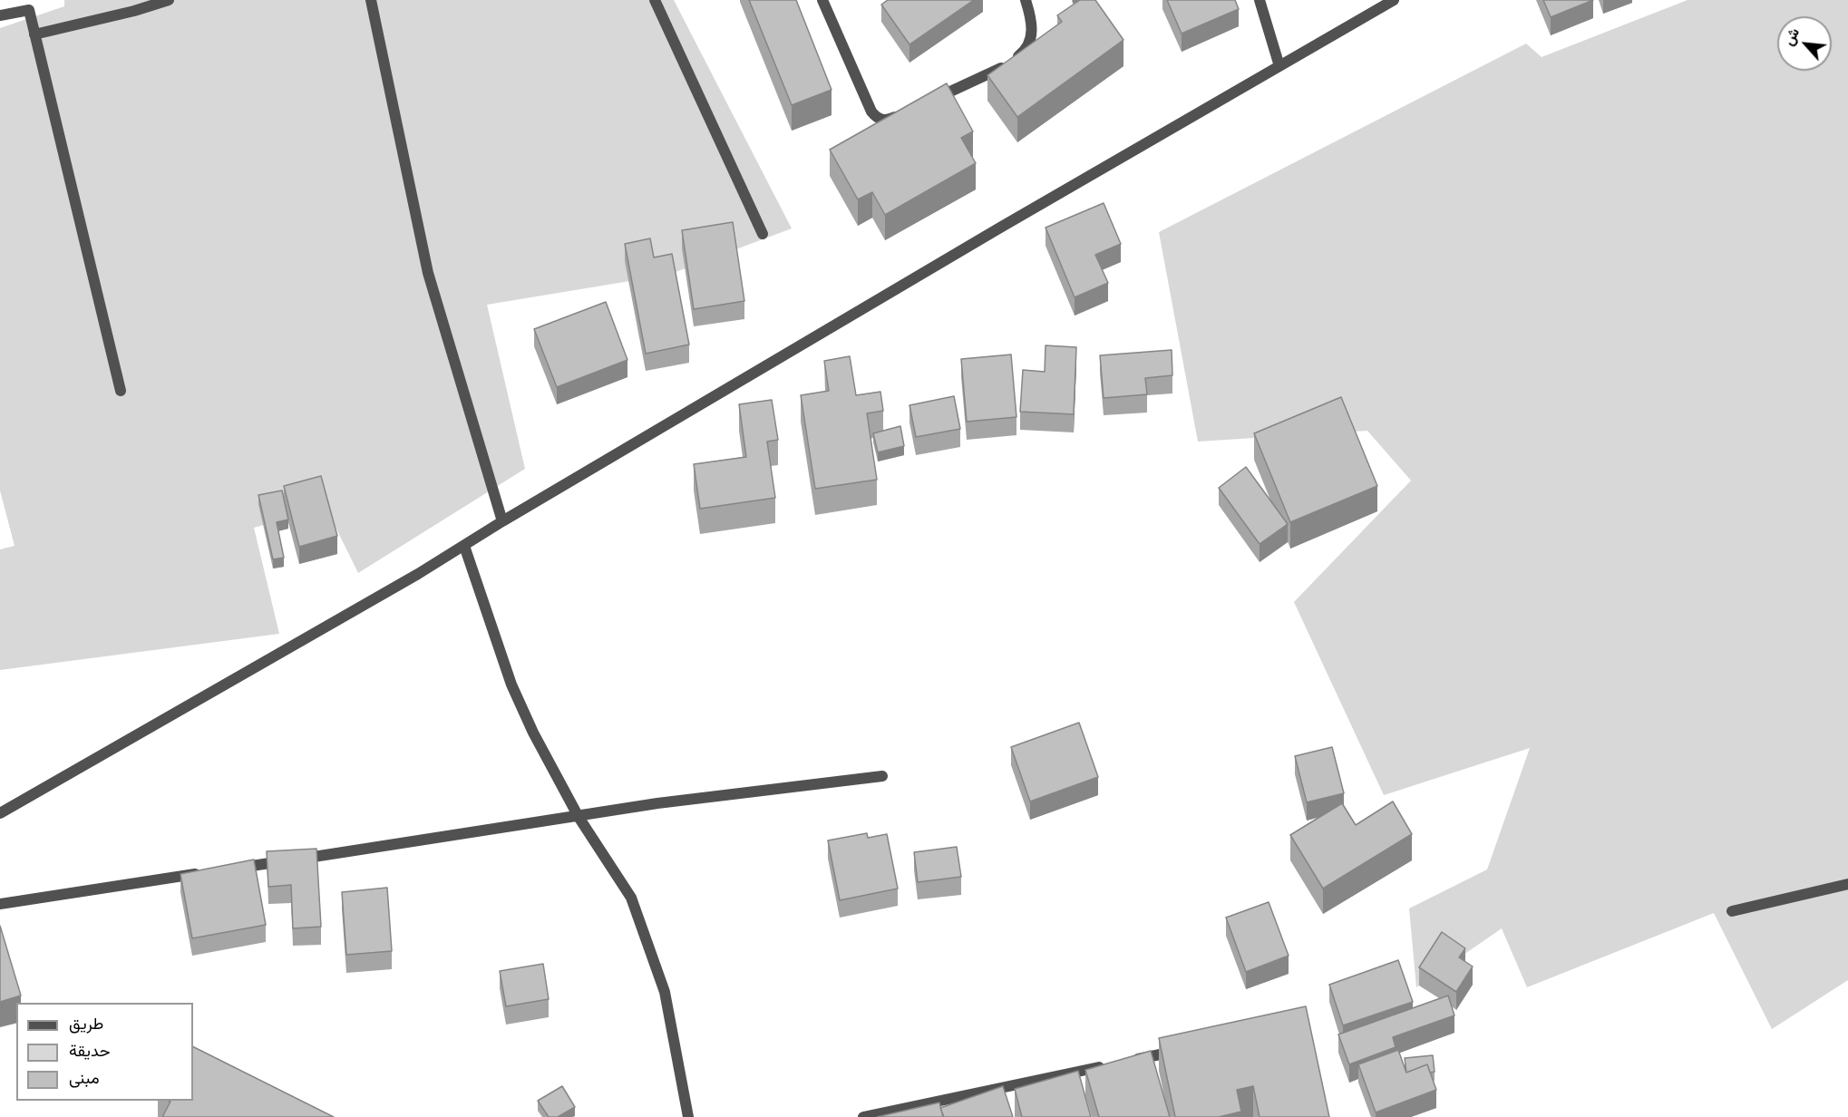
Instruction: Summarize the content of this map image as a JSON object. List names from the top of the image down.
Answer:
{
  "legend": ["طريق", "حديقة", "مبنى"],
  "north": "top left"
}
